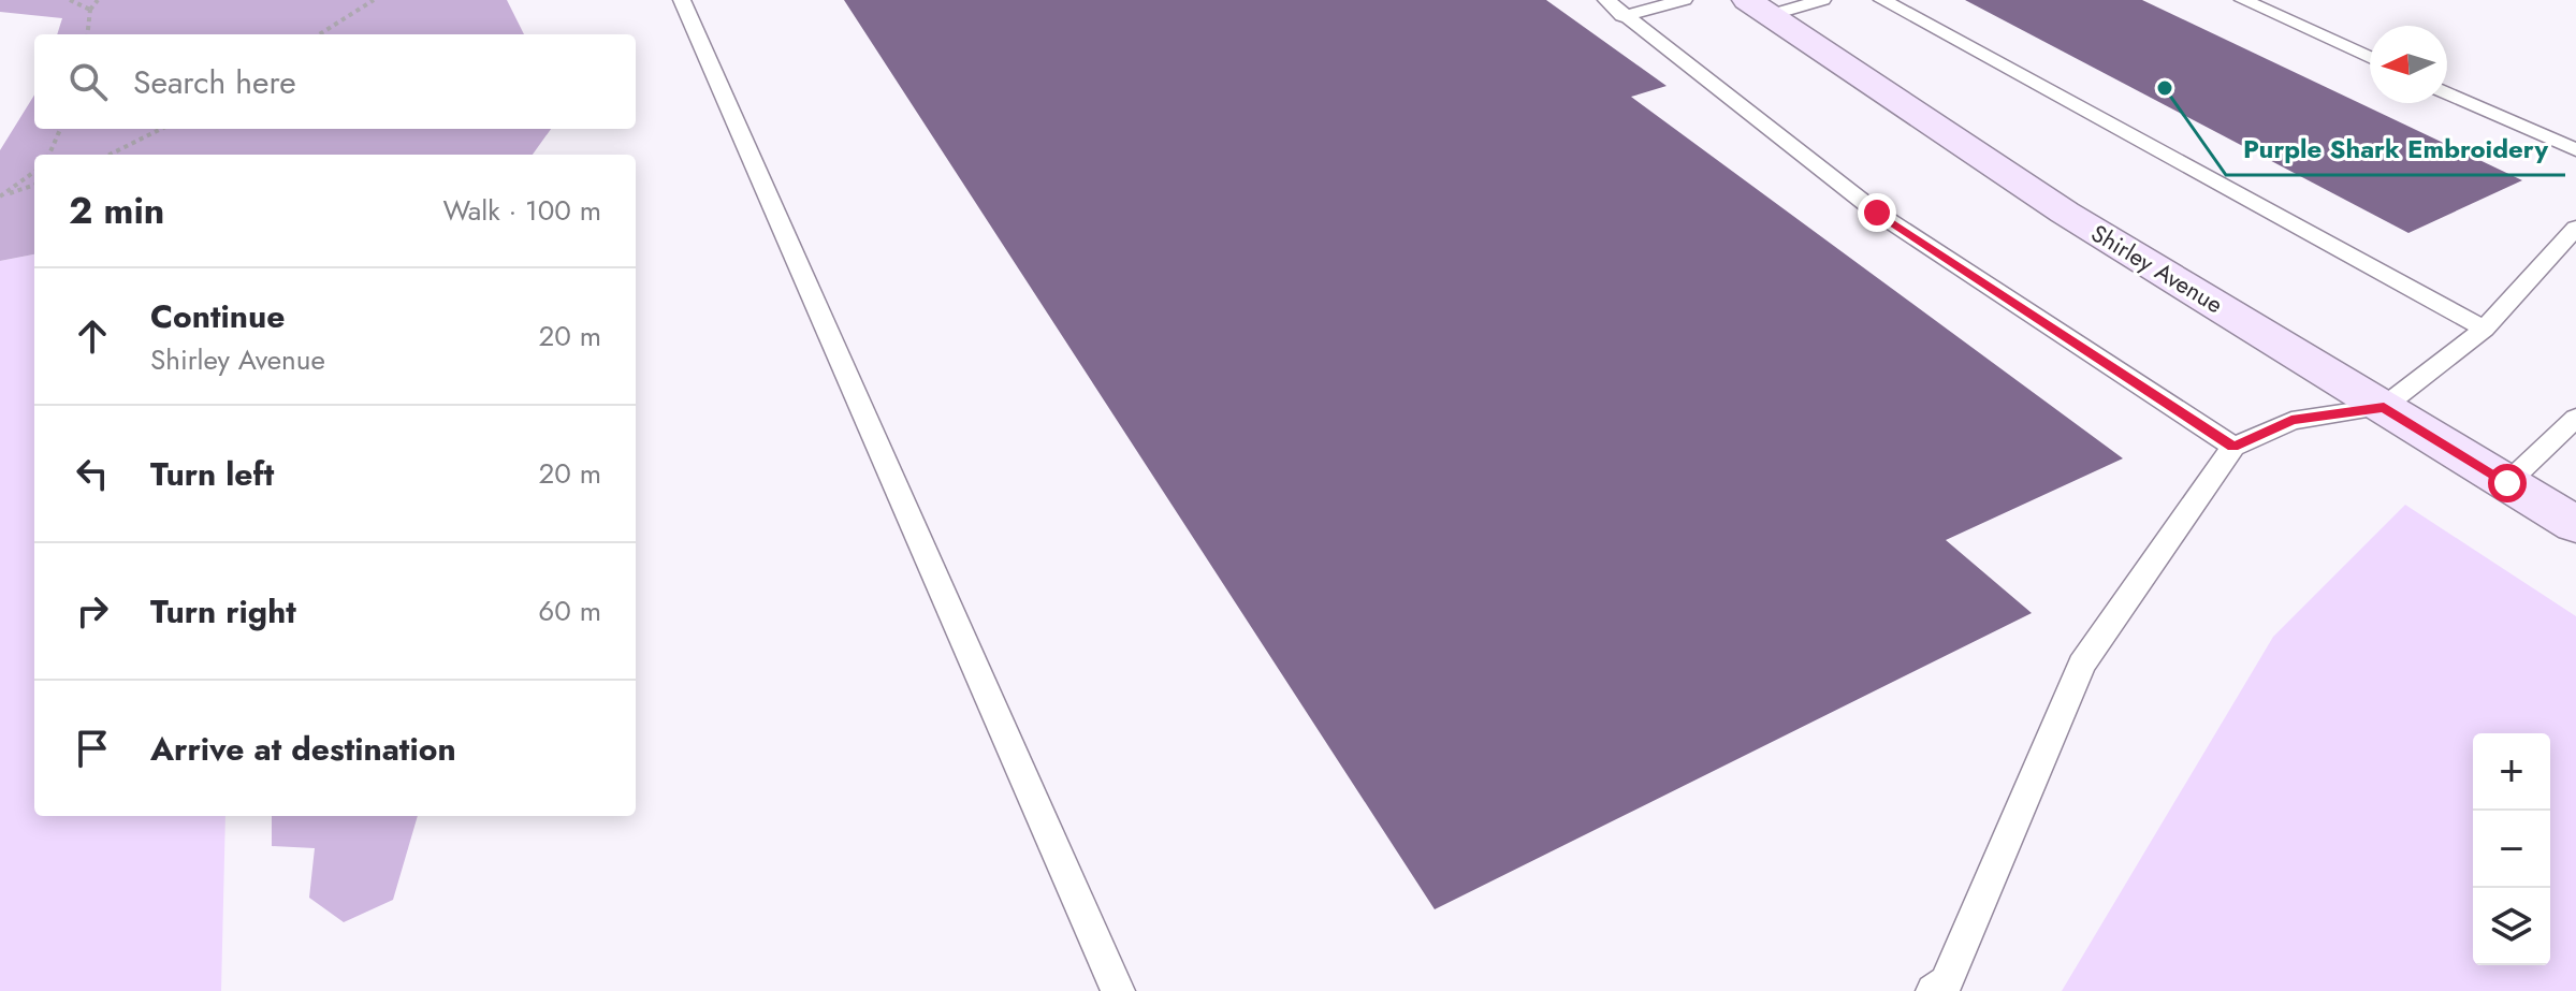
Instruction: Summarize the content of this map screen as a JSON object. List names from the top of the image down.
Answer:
{
  "streets": {
    "main road": ["Shirley Avenue"]
  },
  "places": ["Purple Shark Embroidery"],
  "north": "left",
  "page": {
    "search": "Search here",
    "heading": ["2 min", "Walk · 100 m"],
    "list": [
      ["Continue", "Shirley Avenue", "20 m"],
      ["Turn left", "20 m"],
      ["Turn right", "60 m"],
      "Arrive at destination"
    ],
    "map_buttons": ["+", "−"]
  }
}
